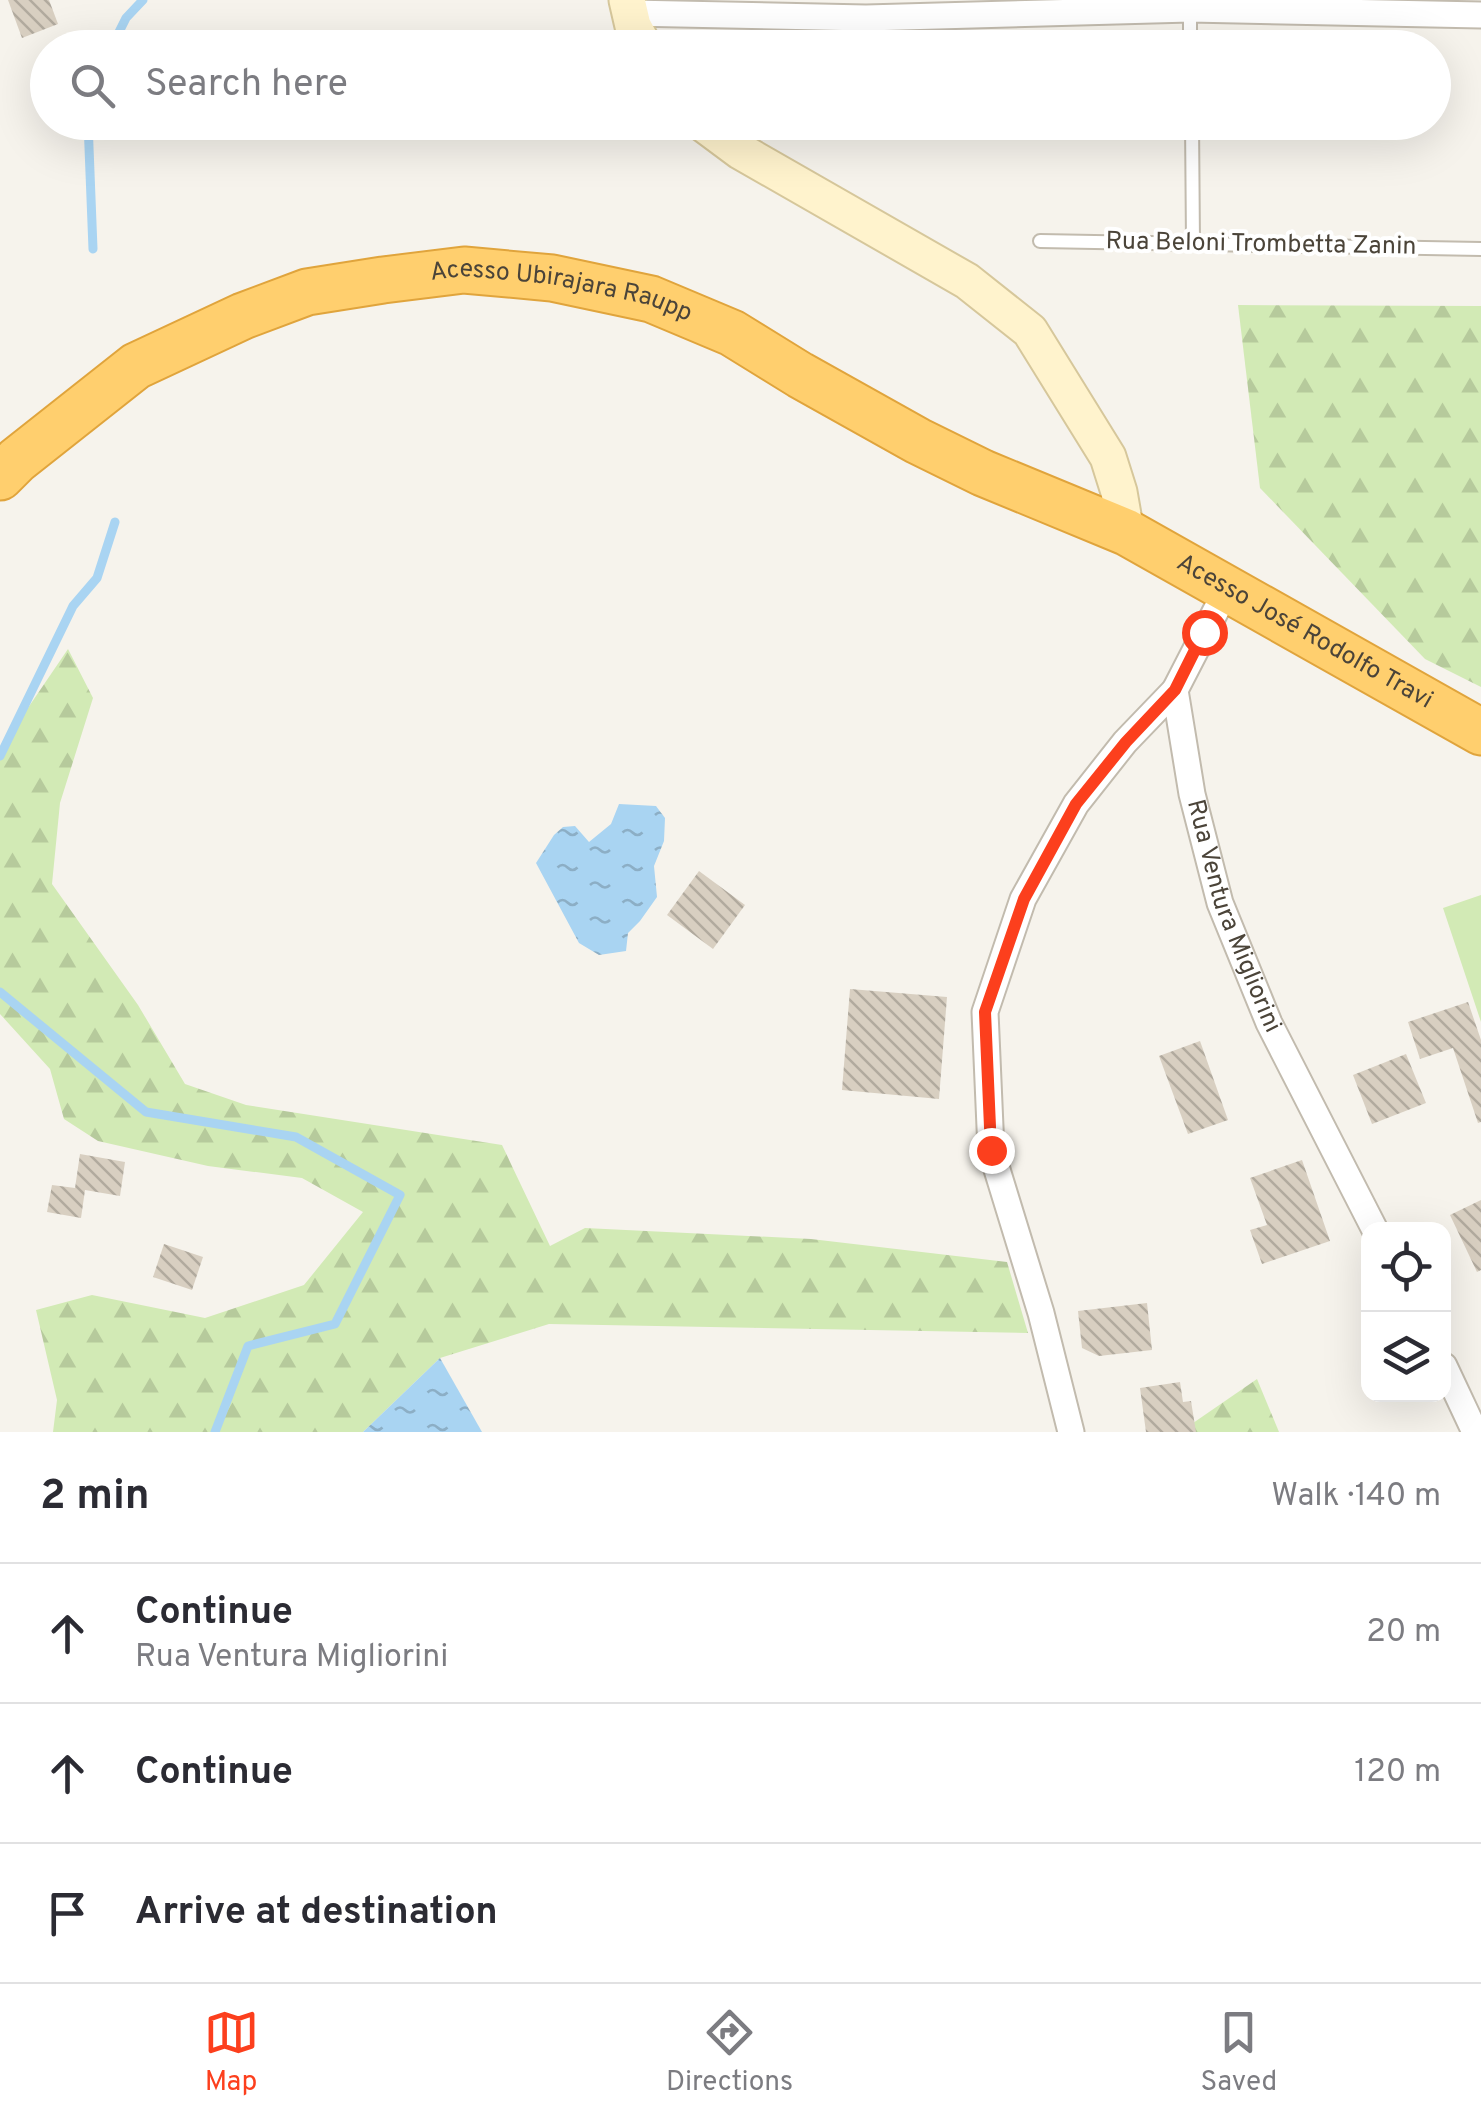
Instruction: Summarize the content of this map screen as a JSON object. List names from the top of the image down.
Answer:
{
  "streets": {
    "highway": ["Acesso Ubirajara Raupp", "Acesso José Rodolfo Travi"],
    "street": ["Rua Ventura Migliorini"],
    "lane": ["Rua Beloni Trombetta Zanin"]
  },
  "crossings": [
    ["Acesso Ubirajara Raupp", "Acesso José Rodolfo Travi"]
  ],
  "page": {
    "search": "Search here",
    "heading": ["2 min", "Walk · 140 m"],
    "list": [
      ["Continue", "Rua Ventura Migliorini", "20 m"],
      ["Continue", "120 m"],
      "Arrive at destination"
    ],
    "nav": ["Map", "Directions", "Saved"]
  }
}
